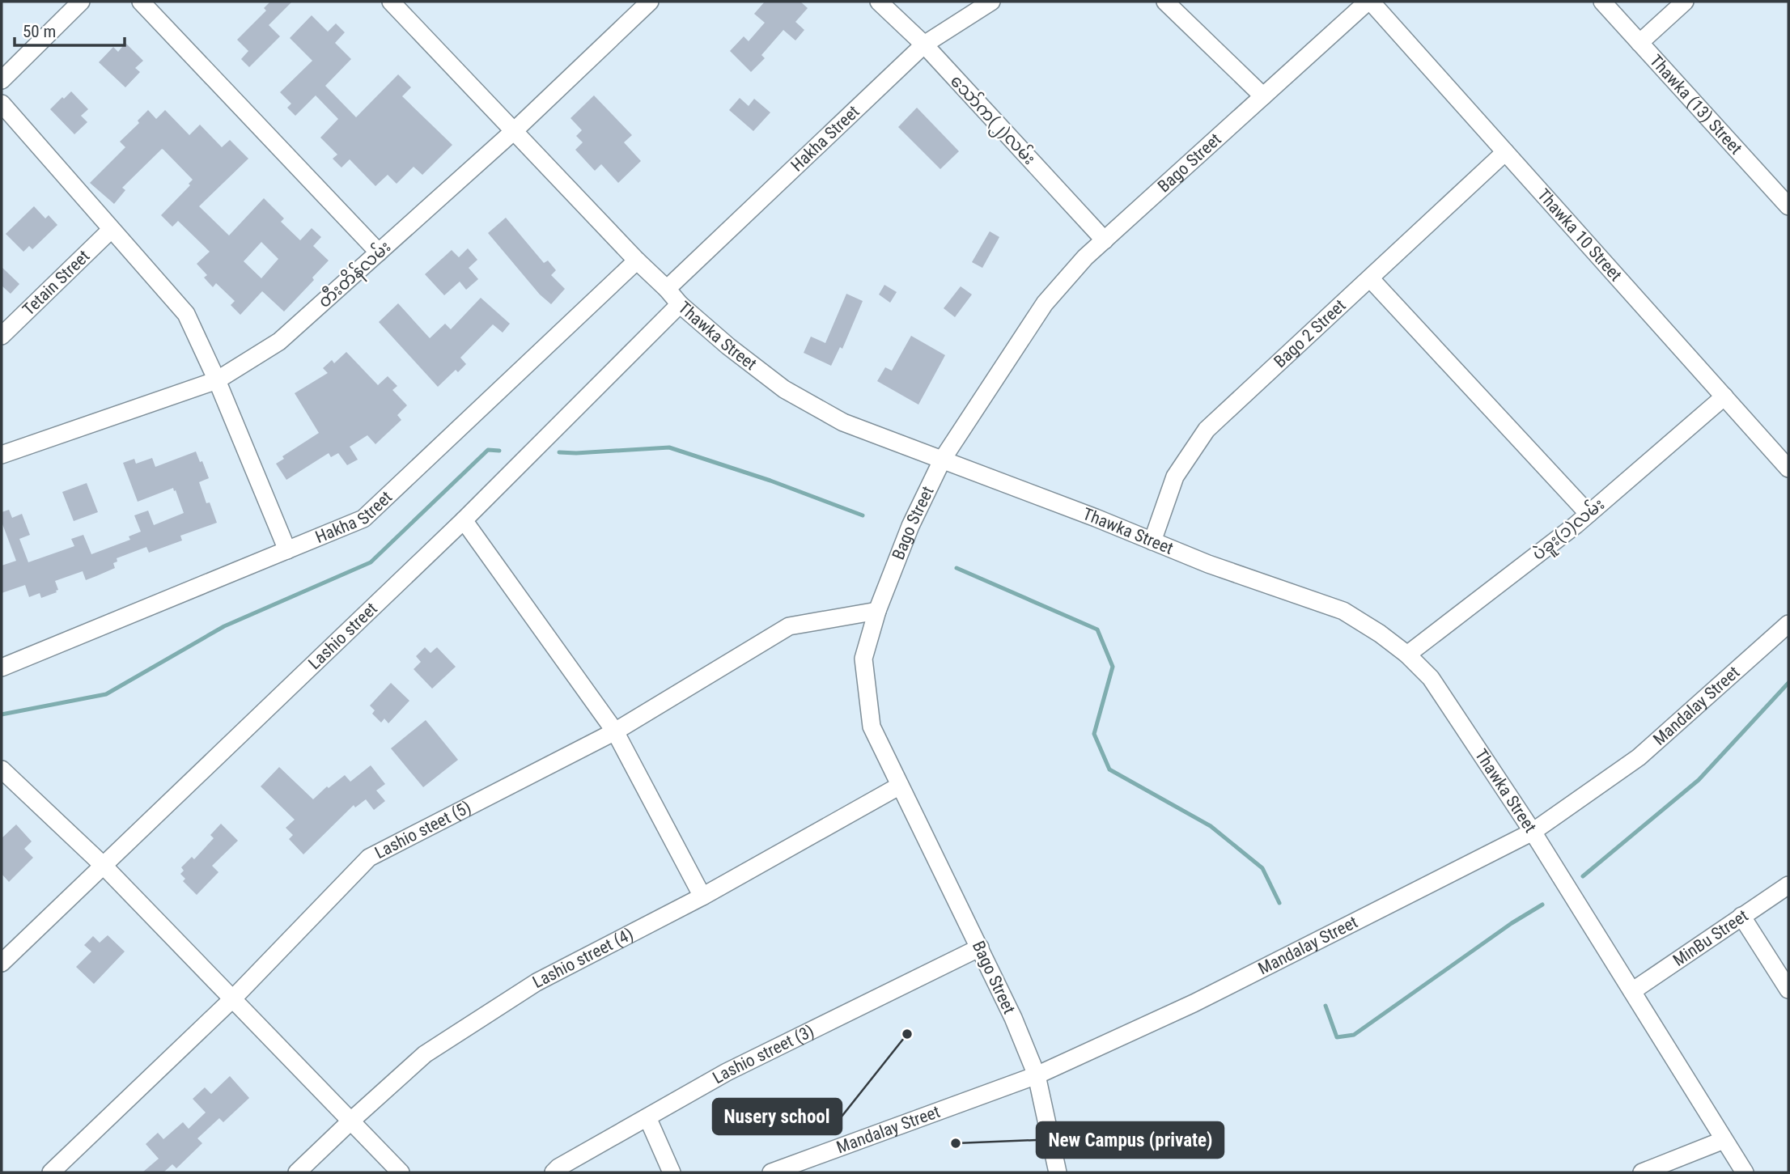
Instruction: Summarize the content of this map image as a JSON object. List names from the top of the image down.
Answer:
{
  "streets": {
    "street": [
      "Thawka (13) Street",
      "သော်က(၂)လမ်း",
      "Hakha Street",
      "Bago Street",
      "Thawka 10 Street",
      "တီးတိန်လမ်း",
      "Tetain Street",
      "Bago 2 Street",
      "Thawka Street",
      "ပဲခူး(၁)လမ်း",
      "Lashio street",
      "Mandalay Street",
      "Lashio steet (5)",
      "MinBu Street",
      "Lashio street (4)",
      "Lashio street (3)"
    ]
  },
  "crossings": [
    ["သော်က(၂)လမ်း", "Hakha Street"],
    ["သော်က(၂)လမ်း", "Bago Street"],
    ["Hakha Street", "Thawka Street"],
    ["Bago Street", "Thawka 10 Street"],
    ["Bago Street", "Thawka Street"],
    ["Bago Street", "Mandalay Street"],
    ["Bago Street", "Lashio steet (5)"],
    ["Bago Street", "Lashio street (4)"],
    ["Bago Street", "Lashio street (3)"],
    ["Thawka 10 Street", "Bago 2 Street"],
    ["Thawka 10 Street", "ပဲခူး(၁)လမ်း"],
    ["တီးတိန်လမ်း", "Thawka Street"],
    ["Bago 2 Street", "Thawka Street"],
    ["Thawka Street", "ပဲခူး(၁)လမ်း"],
    ["Thawka Street", "Lashio street"],
    ["Thawka Street", "Mandalay Street"],
    ["Thawka Street", "MinBu Street"]
  ],
  "places": ["Nusery school", "New Campus (private)"],
  "scale_bar": "50 m"
}
